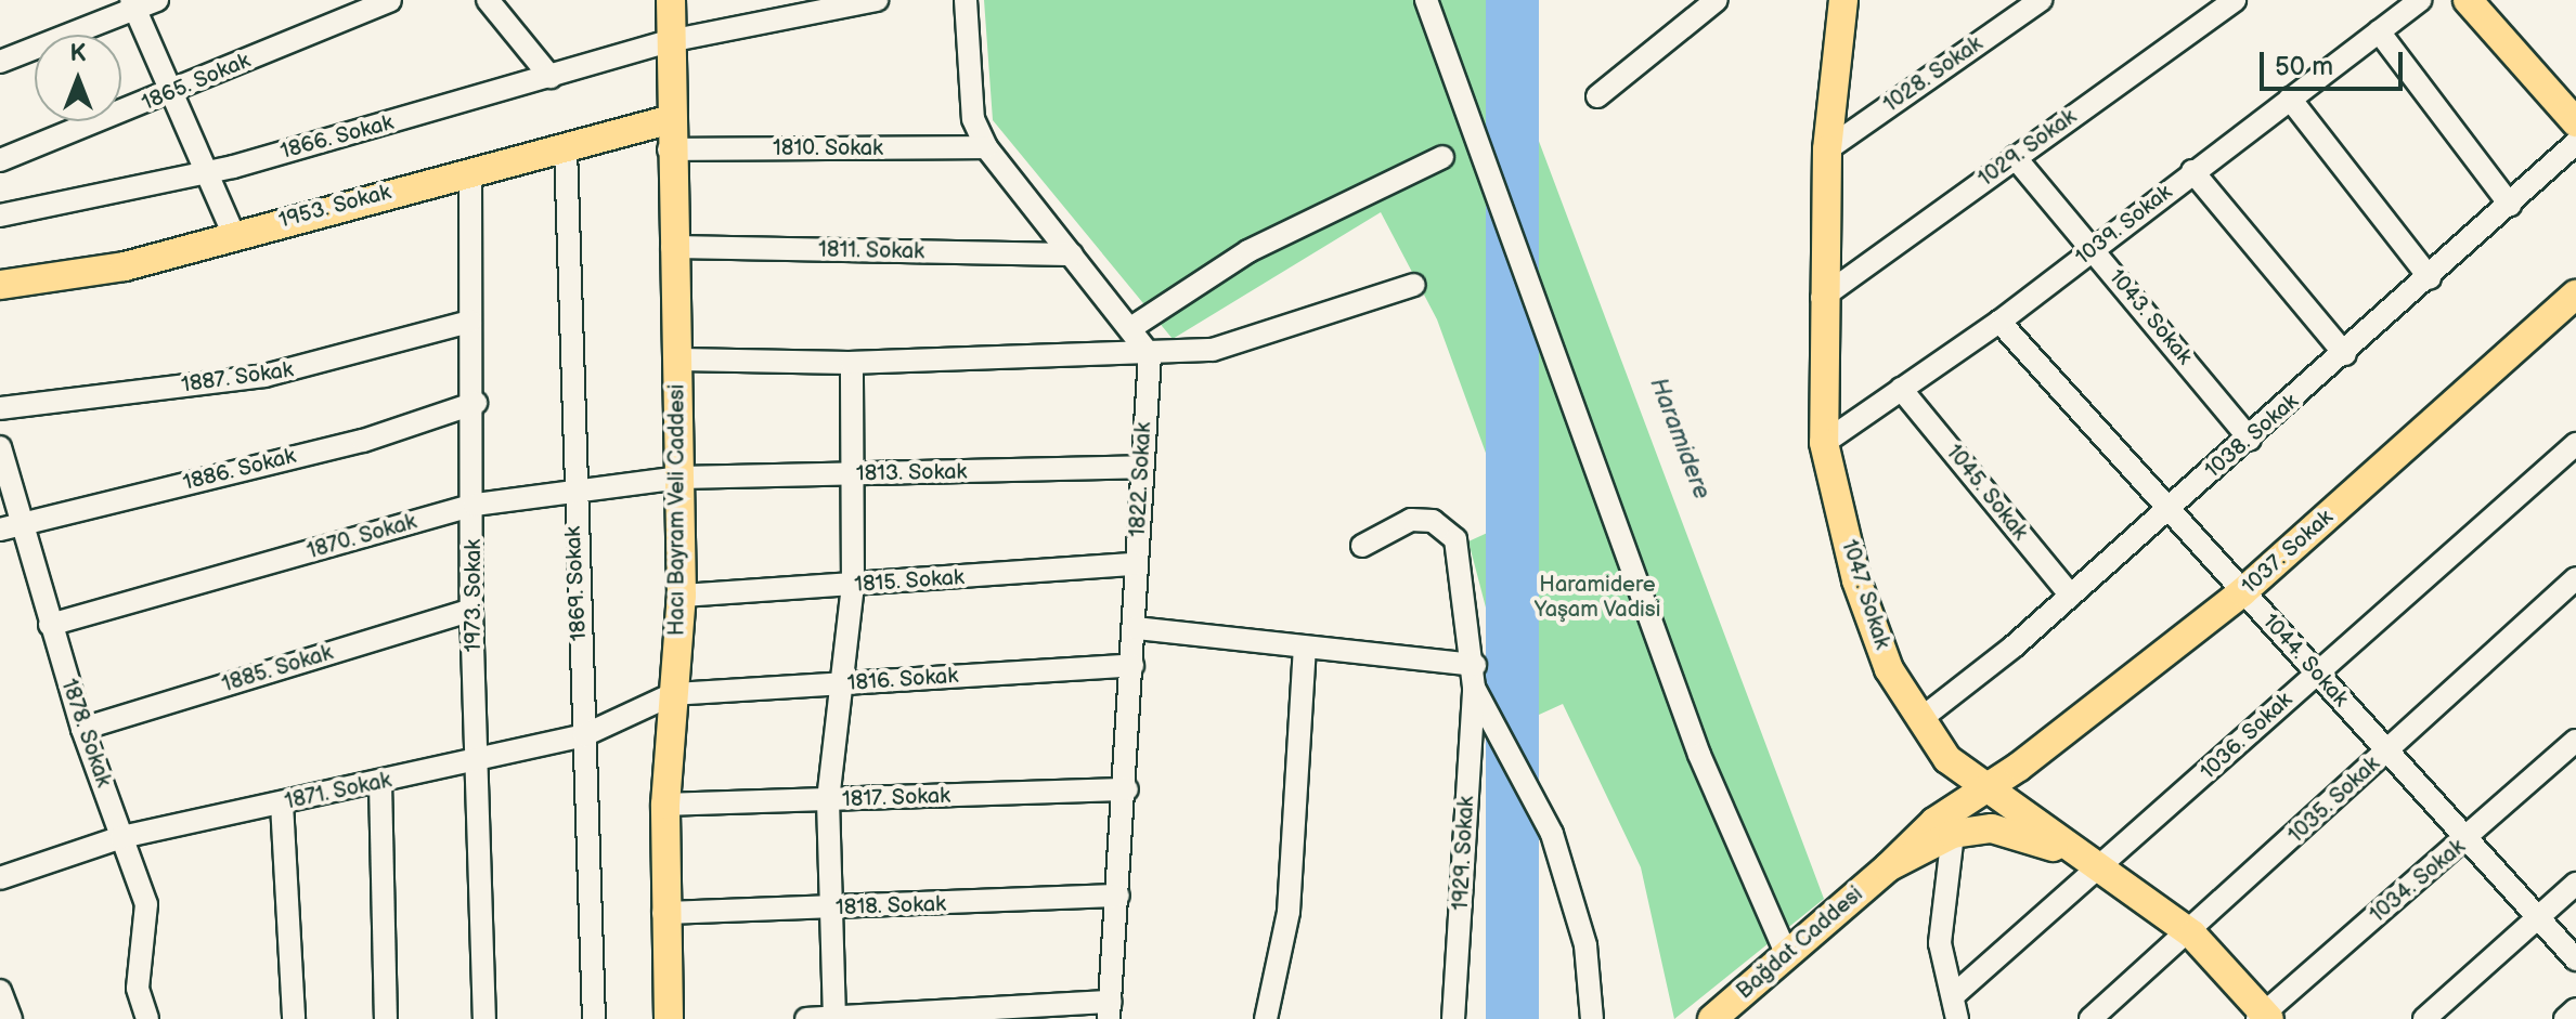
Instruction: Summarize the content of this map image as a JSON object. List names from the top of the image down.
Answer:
{
  "streets": {
    "main road": [
      "1953. Sokak",
      "Hacı Bayram Veli Caddesi",
      "1037. Sokak",
      "1047. Sokak",
      "Bağdat Caddesi"
    ],
    "street": [
      "1028. Sokak",
      "1865. Sokak",
      "1866. Sokak",
      "1810. Sokak",
      "1029. Sokak",
      "1039. Sokak",
      "1811. Sokak",
      "1043. Sokak",
      "1887. Sokak",
      "1038. Sokak",
      "1886. Sokak",
      "1813. Sokak",
      "1822. Sokak",
      "1045. Sokak",
      "1870. Sokak",
      "1815. Sokak",
      "1869. Sokak",
      "1973. Sokak",
      "1044. Sokak",
      "1885. Sokak",
      "1816. Sokak",
      "1878. Sokak",
      "1036. Sokak",
      "1871. Sokak",
      "1817. Sokak",
      "1035. Sokak",
      "1929. Sokak",
      "1034. Sokak",
      "1818. Sokak"
    ]
  },
  "crossings": [
    ["1028. Sokak", "1047. Sokak"],
    ["1866. Sokak", "Hacı Bayram Veli Caddesi"],
    ["1810. Sokak", "Hacı Bayram Veli Caddesi"],
    ["1029. Sokak", "1043. Sokak"],
    ["1029. Sokak", "1047. Sokak"],
    ["1953. Sokak", "Hacı Bayram Veli Caddesi"],
    ["1953. Sokak", "1869. Sokak"],
    ["1953. Sokak", "1973. Sokak"],
    ["1039. Sokak", "1043. Sokak"],
    ["1039. Sokak", "1045. Sokak"],
    ["1039. Sokak", "1047. Sokak"],
    ["1039. Sokak", "1044. Sokak"],
    ["1811. Sokak", "Hacı Bayram Veli Caddesi"],
    ["1043. Sokak", "1038. Sokak"],
    ["1887. Sokak", "1973. Sokak"],
    ["1038. Sokak", "1045. Sokak"],
    ["1038. Sokak", "1047. Sokak"],
    ["1038. Sokak", "1044. Sokak"],
    ["1886. Sokak", "1973. Sokak"],
    ["1886. Sokak", "1878. Sokak"],
    ["1813. Sokak", "1822. Sokak"],
    ["1813. Sokak", "Hacı Bayram Veli Caddesi"],
    ["1813. Sokak", "1870. Sokak"],
    ["1822. Sokak", "1815. Sokak"],
    ["1822. Sokak", "1816. Sokak"],
    ["1822. Sokak", "1817. Sokak"],
    ["1822. Sokak", "1818. Sokak"],
    ["Hacı Bayram Veli Caddesi", "1870. Sokak"],
    ["Hacı Bayram Veli Caddesi", "1815. Sokak"],
    ["Hacı Bayram Veli Caddesi", "1816. Sokak"],
    ["Hacı Bayram Veli Caddesi", "1871. Sokak"],
    ["Hacı Bayram Veli Caddesi", "1817. Sokak"],
    ["Hacı Bayram Veli Caddesi", "1818. Sokak"],
    ["1870. Sokak", "1869. Sokak"],
    ["1870. Sokak", "1973. Sokak"],
    ["1870. Sokak", "1878. Sokak"],
    ["1037. Sokak", "1047. Sokak"],
    ["1037. Sokak", "1044. Sokak"],
    ["1037. Sokak", "Bağdat Caddesi"],
    ["1869. Sokak", "1871. Sokak"],
    ["1047. Sokak", "1036. Sokak"],
    ["1047. Sokak", "1035. Sokak"],
    ["1047. Sokak", "1034. Sokak"],
    ["1973. Sokak", "1885. Sokak"],
    ["1973. Sokak", "1871. Sokak"],
    ["1044. Sokak", "1036. Sokak"],
    ["1044. Sokak", "1035. Sokak"],
    ["1044. Sokak", "1034. Sokak"],
    ["1885. Sokak", "1878. Sokak"],
    ["1816. Sokak", "1871. Sokak"],
    ["1878. Sokak", "1871. Sokak"]
  ],
  "water": ["Haramidere"],
  "parks": ["Haramidere Yaşam Vadisi"],
  "scale_bar": "50 m",
  "north": "top"
}
